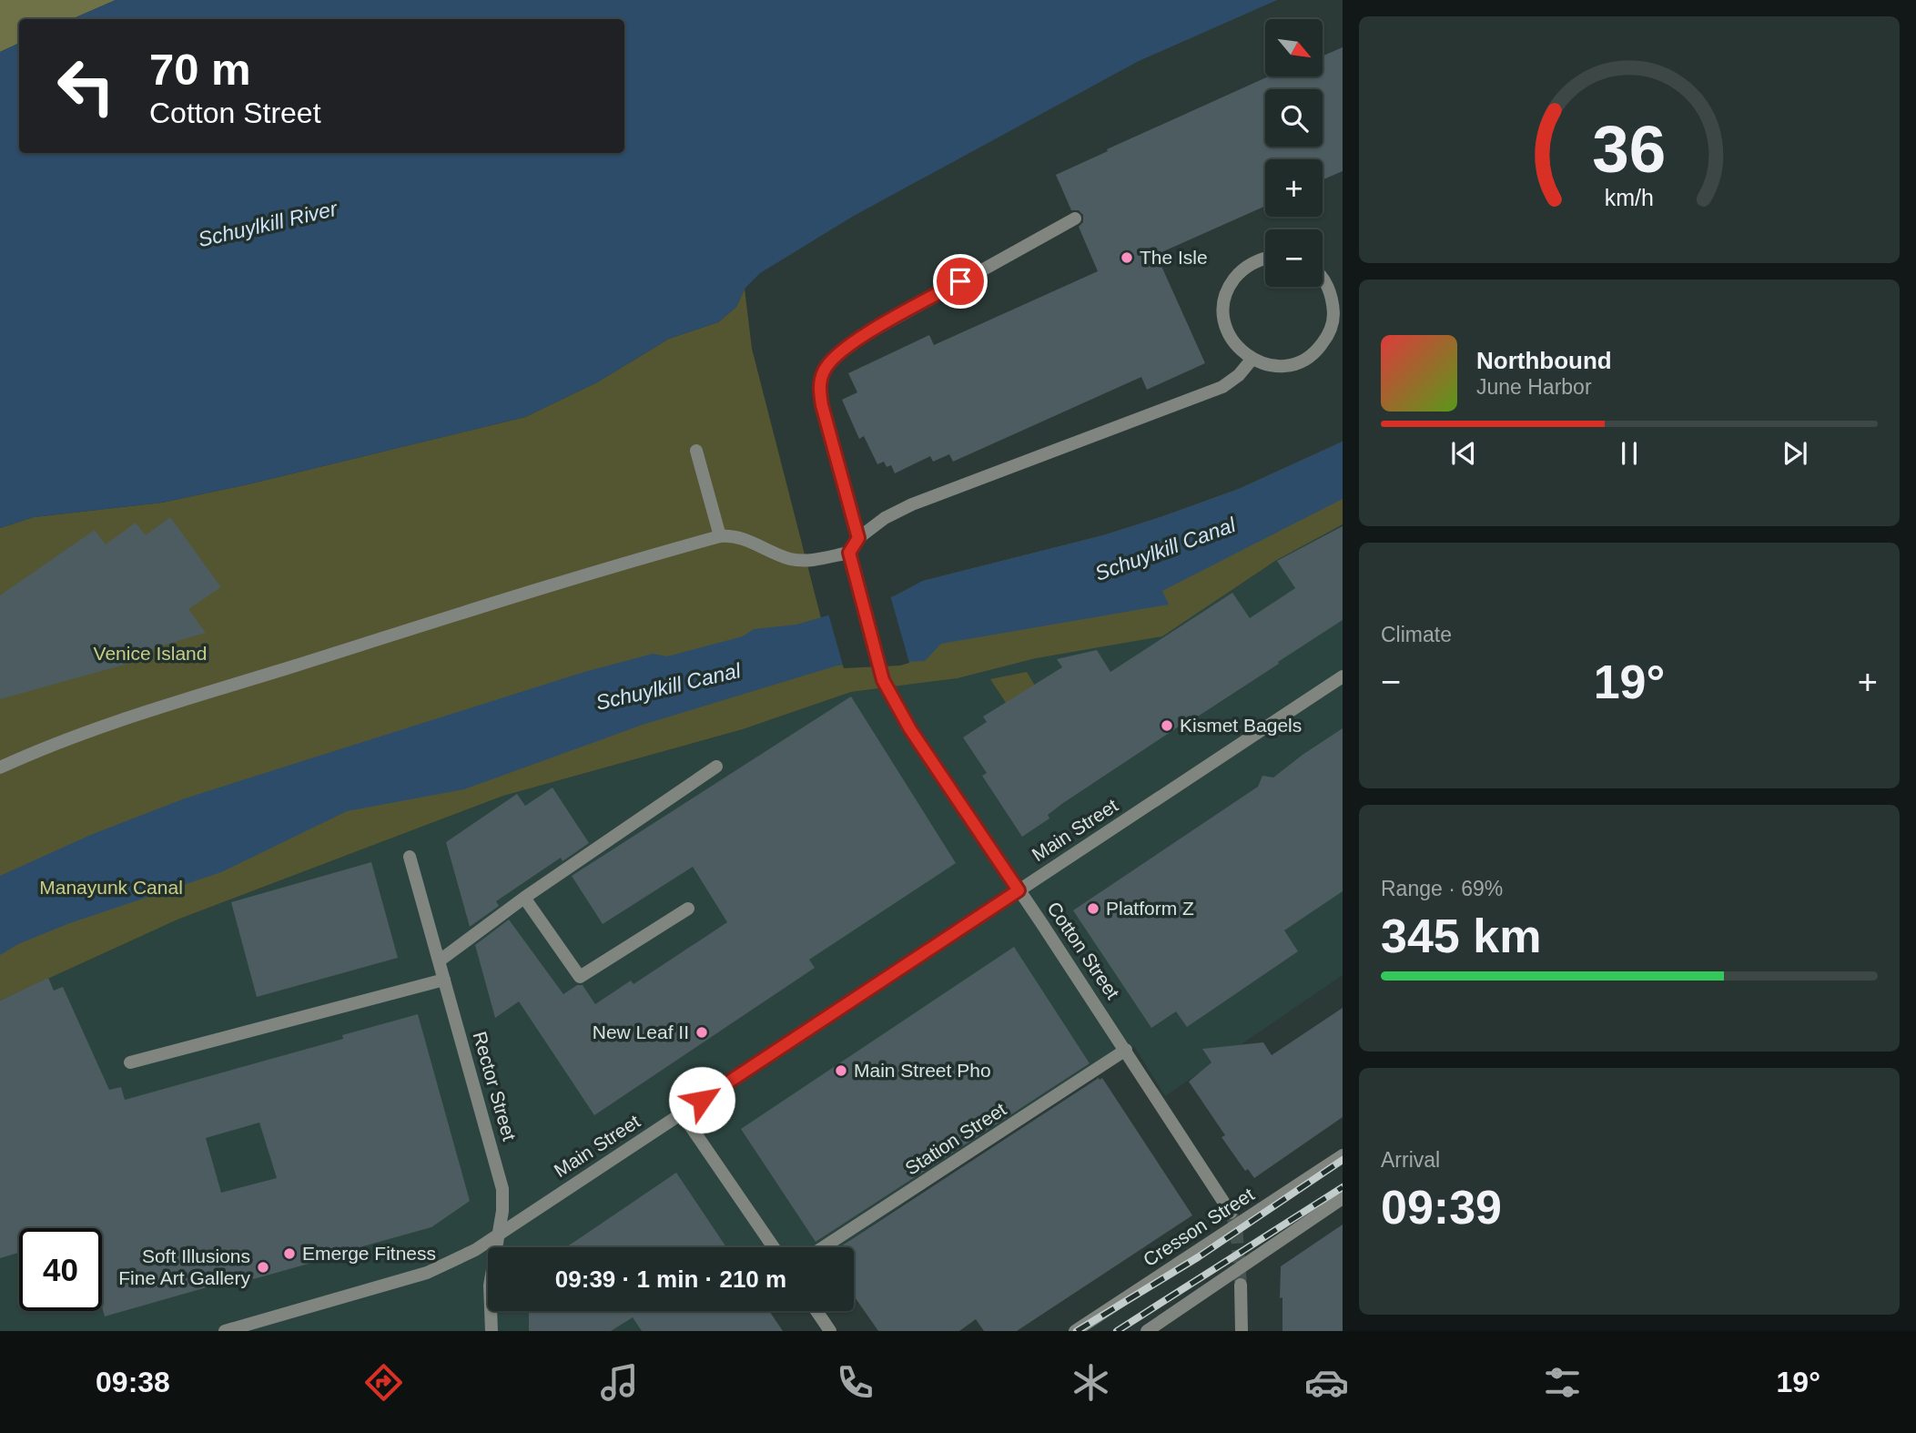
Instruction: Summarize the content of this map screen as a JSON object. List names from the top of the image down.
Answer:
{
  "streets": {
    "street": [
      "Main Street",
      "Cotton Street",
      "Rector Street",
      "Station Street",
      "Cresson Street"
    ]
  },
  "crossings": [
    ["Main Street", "Cotton Street"],
    ["Main Street", "Rector Street"],
    ["Cotton Street", "Station Street"]
  ],
  "water": ["Schuylkill River", "Schuylkill Canal"],
  "parks": ["Venice Island", "Manayunk Canal"],
  "places": [
    "The Isle",
    "Kismet Bagels",
    "Platform Z",
    "New Leaf II",
    "Main Street Pho",
    "Emerge Fitness",
    "Soft Illusions Fine Art Gallery"
  ],
  "north": "bottom right",
  "page": {
    "map_buttons": ["+", "−"],
    "turn": ["70 m", "Cotton Street"],
    "song": ["Northbound", "June Harbor"],
    "tile": [
      "Climate",
      ["Range · 69%", "345 km"],
      ["Arrival", "09:39"]
    ],
    "heat": ["−", "19°", "+"],
    "limit": "40",
    "trip": "09:39 · 1 min · 210 m",
    "tabs": ["09:38", "19°"],
    "gauge": ["36", "km/h"]
  }
}
